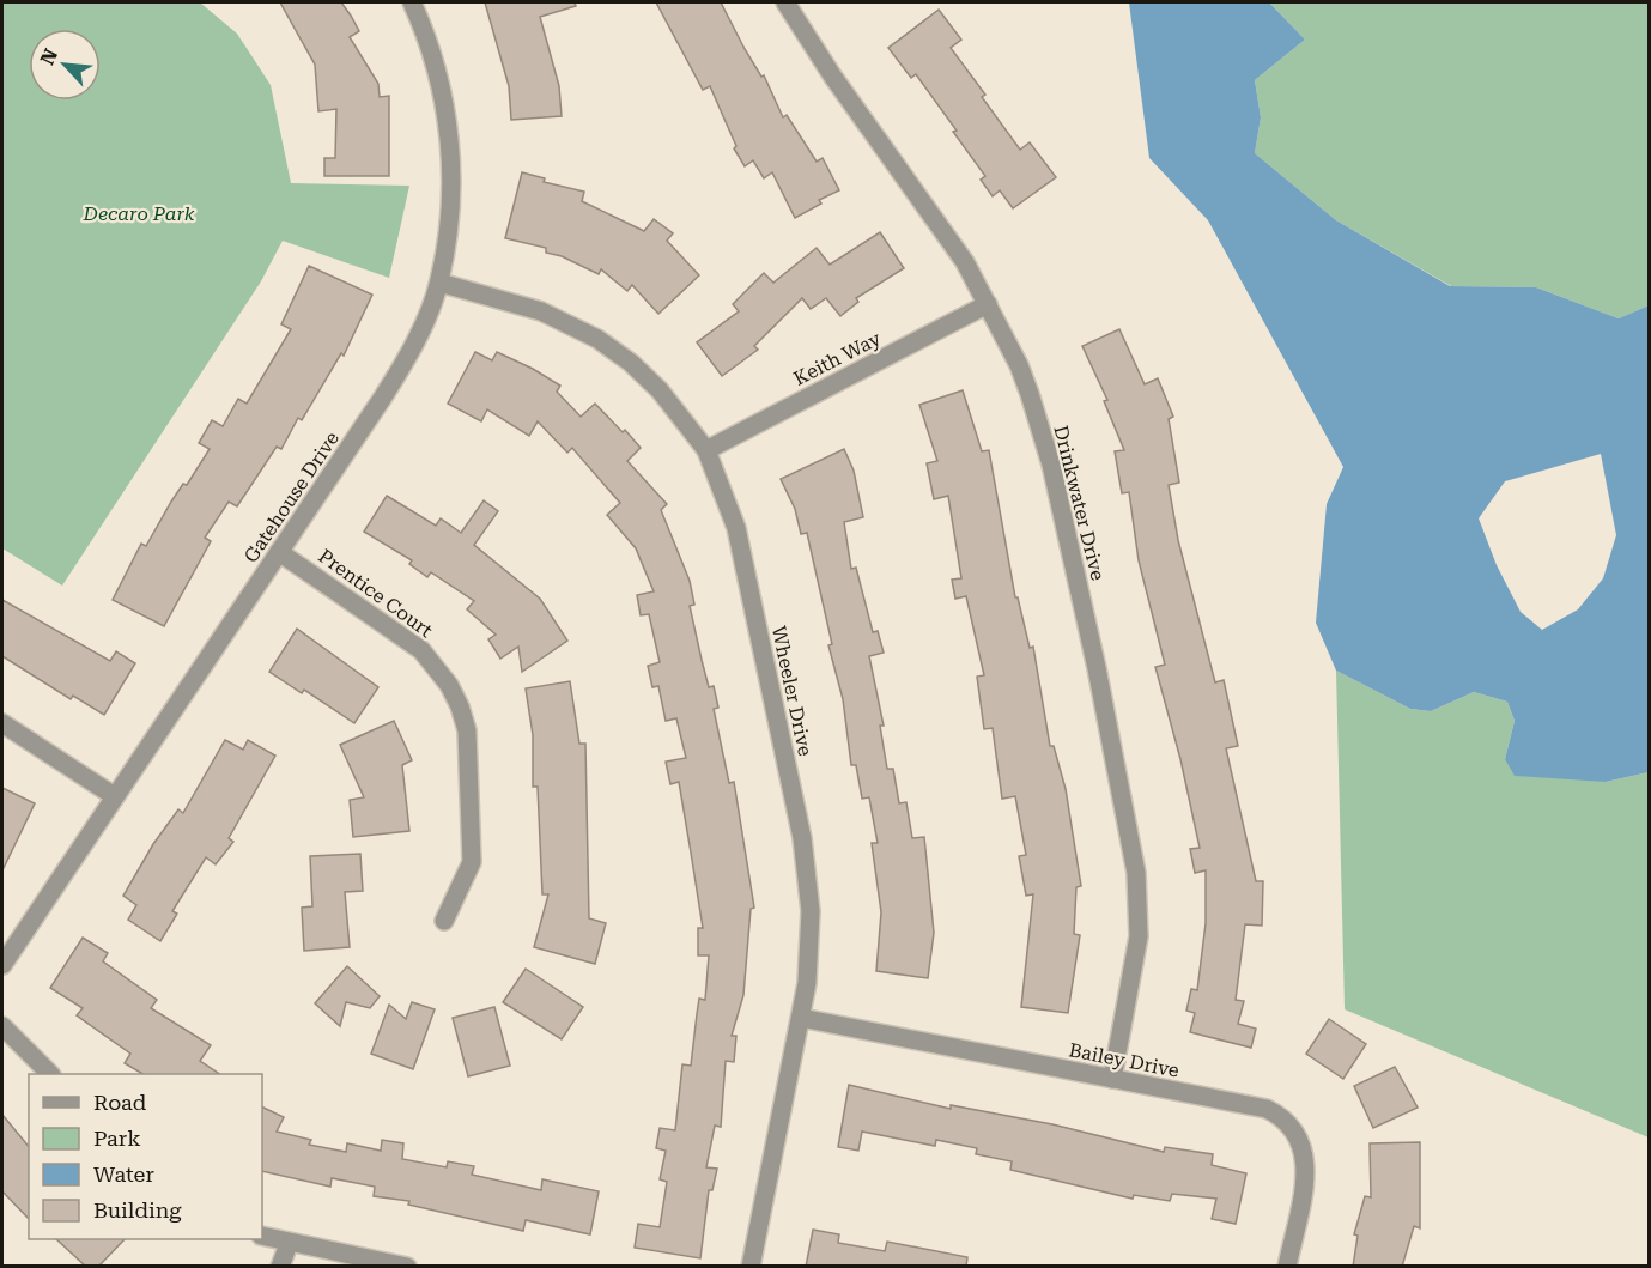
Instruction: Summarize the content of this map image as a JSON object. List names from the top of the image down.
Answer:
{
  "streets": {
    "street": [
      "Keith Way",
      "Gatehouse Drive",
      "Drinkwater Drive",
      "Prentice Court",
      "Wheeler Drive",
      "Bailey Drive"
    ]
  },
  "crossings": [
    ["Keith Way", "Drinkwater Drive"],
    ["Keith Way", "Wheeler Drive"],
    ["Gatehouse Drive", "Prentice Court"],
    ["Gatehouse Drive", "Wheeler Drive"],
    ["Drinkwater Drive", "Bailey Drive"],
    ["Wheeler Drive", "Bailey Drive"]
  ],
  "parks": ["Decaro Park"],
  "legend": [
    "Road",
    "Park",
    "Water",
    "Building"
  ],
  "north": "top left"
}
